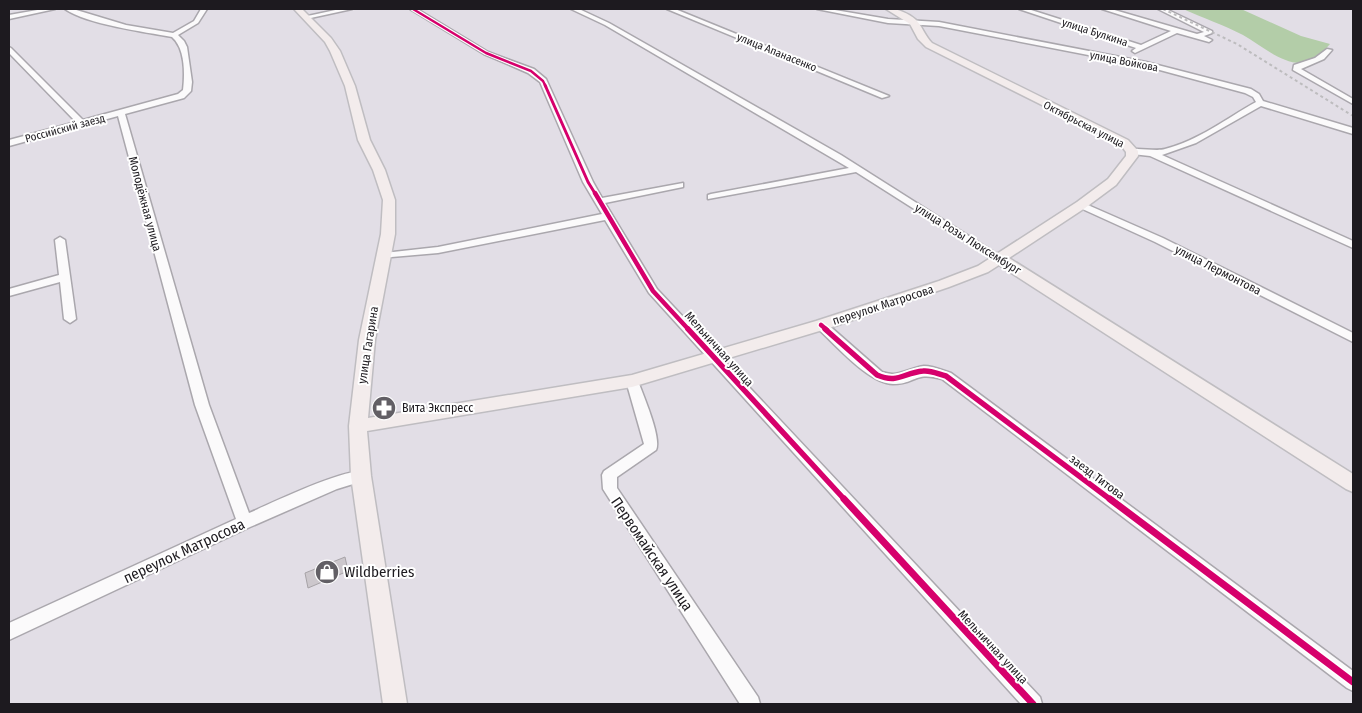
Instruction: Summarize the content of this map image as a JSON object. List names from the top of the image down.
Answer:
{
  "streets": {
    "main road": [
      "улица Войкова",
      "Октябрьская улица",
      "улица Розы Люксембург",
      "переулок Матросова",
      "улица Гагарина"
    ],
    "street": [
      "улица Булкина",
      "улица Апанасенко",
      "Российский заезд",
      "Молодёжная улица",
      "улица Лермонтова",
      "Мельничная улица",
      "заезд Титова",
      "Первомайская улица"
    ]
  },
  "crossings": [
    ["улица Войкова", "Октябрьская улица"],
    ["Октябрьская улица", "переулок Матросова"],
    ["Российский заезд", "Молодёжная улица"],
    ["Молодёжная улица", "переулок Матросова"],
    ["улица Розы Люксембург", "переулок Матросова"],
    ["улица Лермонтова", "переулок Матросова"],
    ["переулок Матросова", "улица Гагарина"],
    ["переулок Матросова", "Мельничная улица"],
    ["переулок Матросова", "заезд Титова"],
    ["переулок Матросова", "Первомайская улица"]
  ],
  "places": {
    "pharmacy": ["Вита Экспресс"],
    "shop": ["Wildberries"]
  }
}
